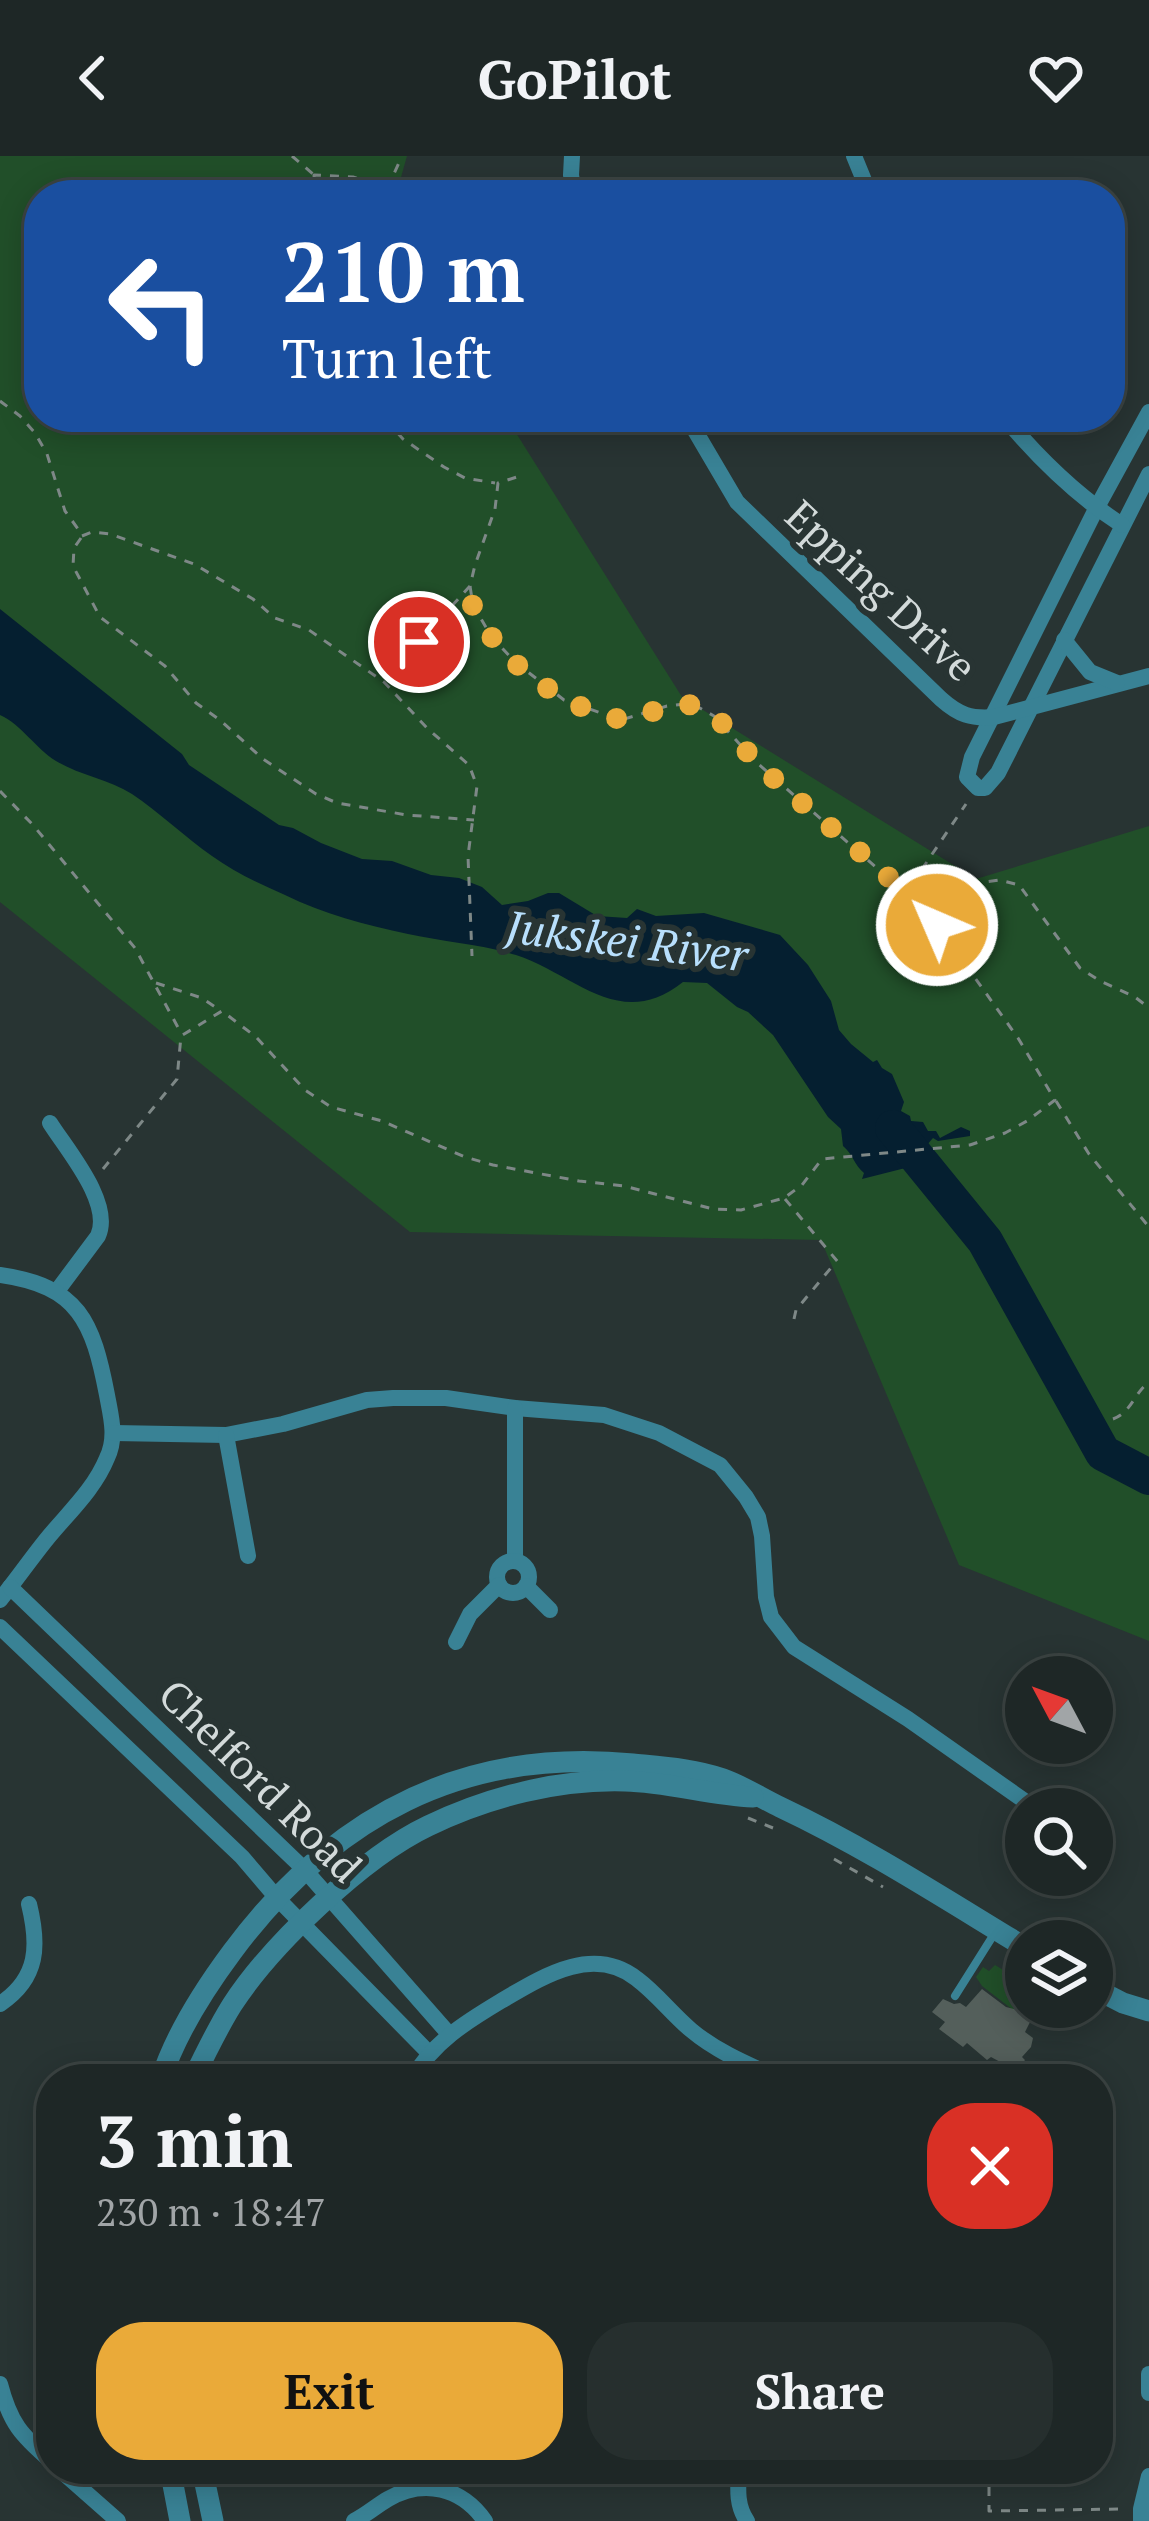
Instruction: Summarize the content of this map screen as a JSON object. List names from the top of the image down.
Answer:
{
  "streets": {
    "street": ["Epping Drive", "Chelford Road"]
  },
  "water": ["Jukskei River"],
  "north": "top left",
  "page": {
    "header": "GoPilot",
    "turn": ["210 m", "Turn left"],
    "heading": ["3 min", "230 m · 18:47"],
    "buttons": ["Exit", "Share"]
  }
}
